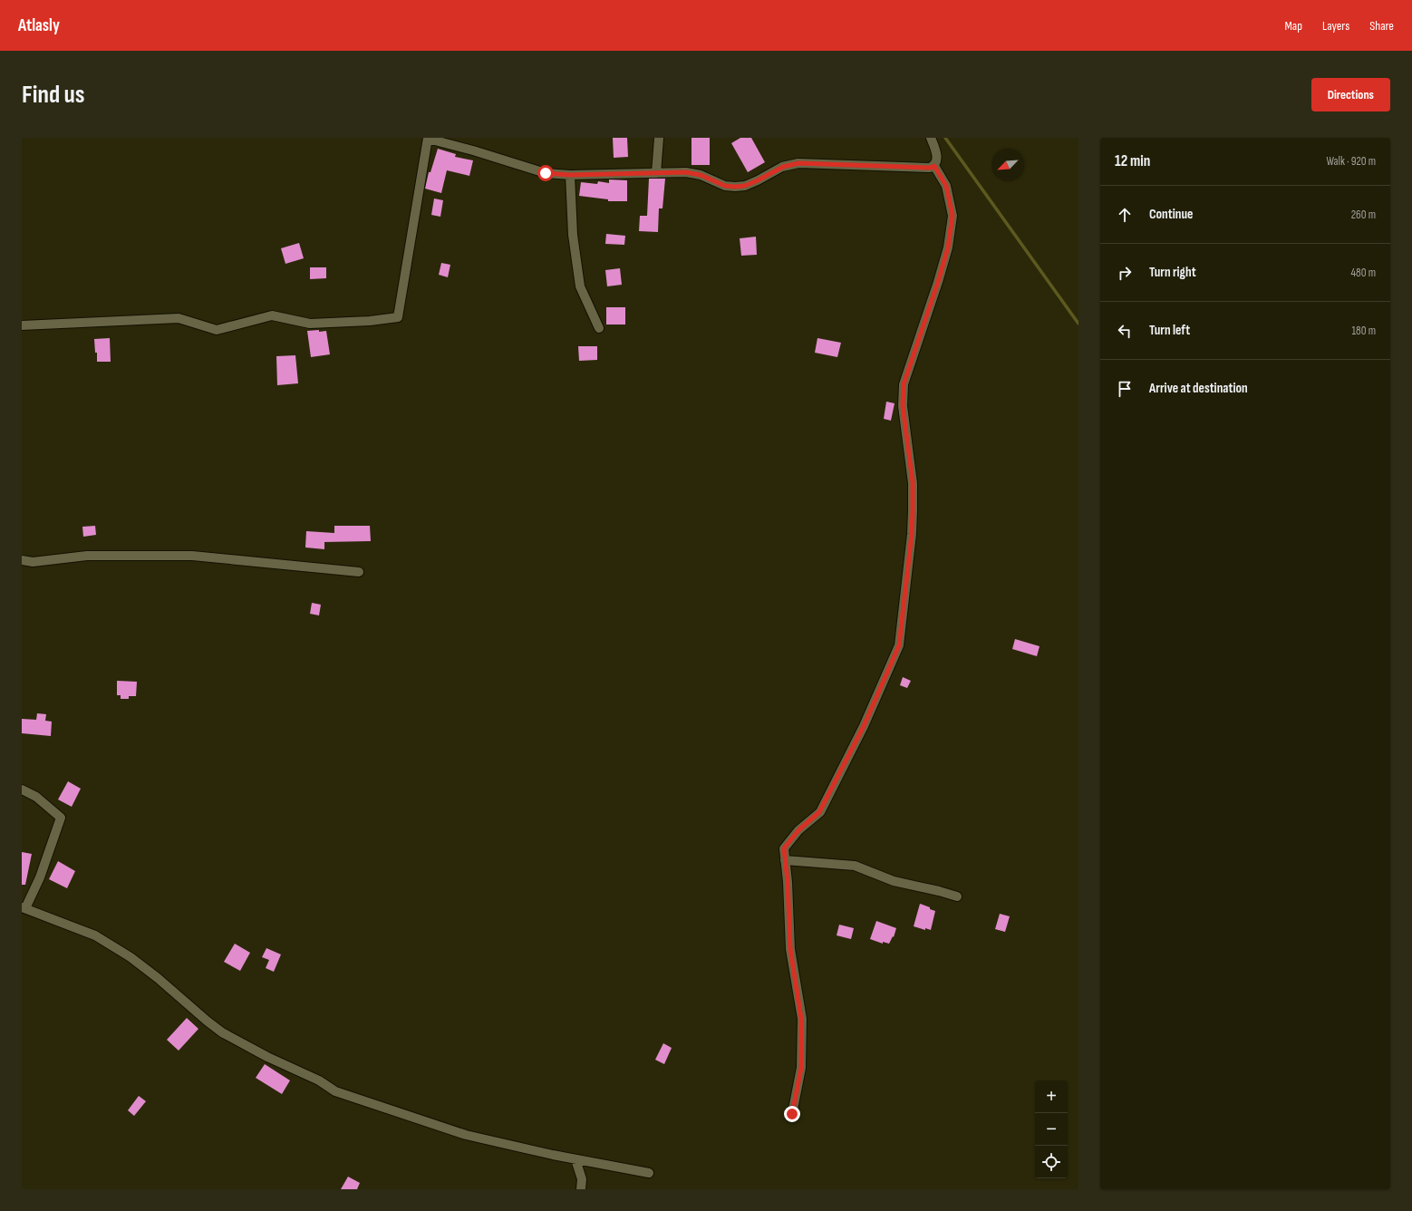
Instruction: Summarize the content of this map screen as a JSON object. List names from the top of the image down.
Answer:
{
  "north": "bottom left",
  "page": {
    "header": "Atlasly",
    "nav": ["Map", "Layers", "Share"],
    "buttons": "Directions",
    "title": "Find us",
    "heading": ["12 min", "Walk · 920 m"],
    "list": [
      ["Continue", "260 m"],
      ["Turn right", "480 m"],
      ["Turn left", "180 m"],
      "Arrive at destination"
    ],
    "map_buttons": ["+", "−"]
  }
}
